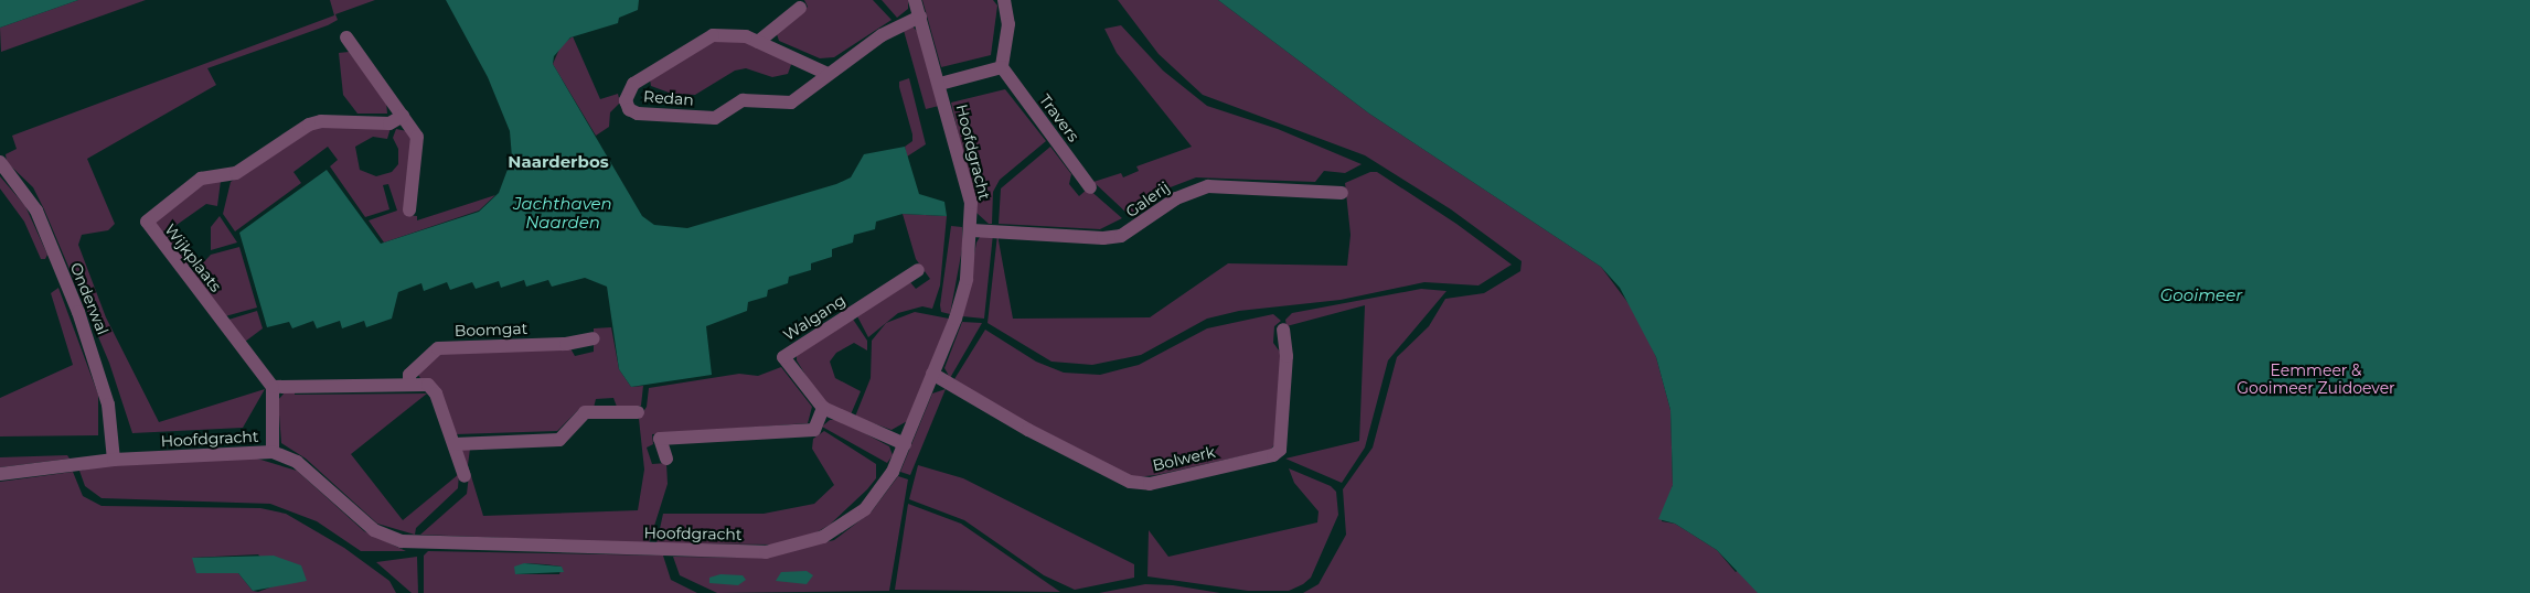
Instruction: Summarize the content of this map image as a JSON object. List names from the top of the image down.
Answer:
{
  "streets": {
    "street": [
      "Redan",
      "Travers",
      "Hoofdgracht",
      "Galerij",
      "Wijkplaats",
      "Onderwal",
      "Walgang",
      "Boomgat",
      "Bolwerk"
    ]
  },
  "crossings": [
    ["Redan", "Hoofdgracht"],
    ["Hoofdgracht", "Galerij"],
    ["Hoofdgracht", "Onderwal"],
    ["Hoofdgracht", "Walgang"],
    ["Hoofdgracht", "Bolwerk"]
  ],
  "districts": ["Naarderbos"],
  "water": ["Jachthaven Naarden", "Gooimeer"],
  "parks": ["Eemmeer & Gooimeer Zuidoever"]
}
